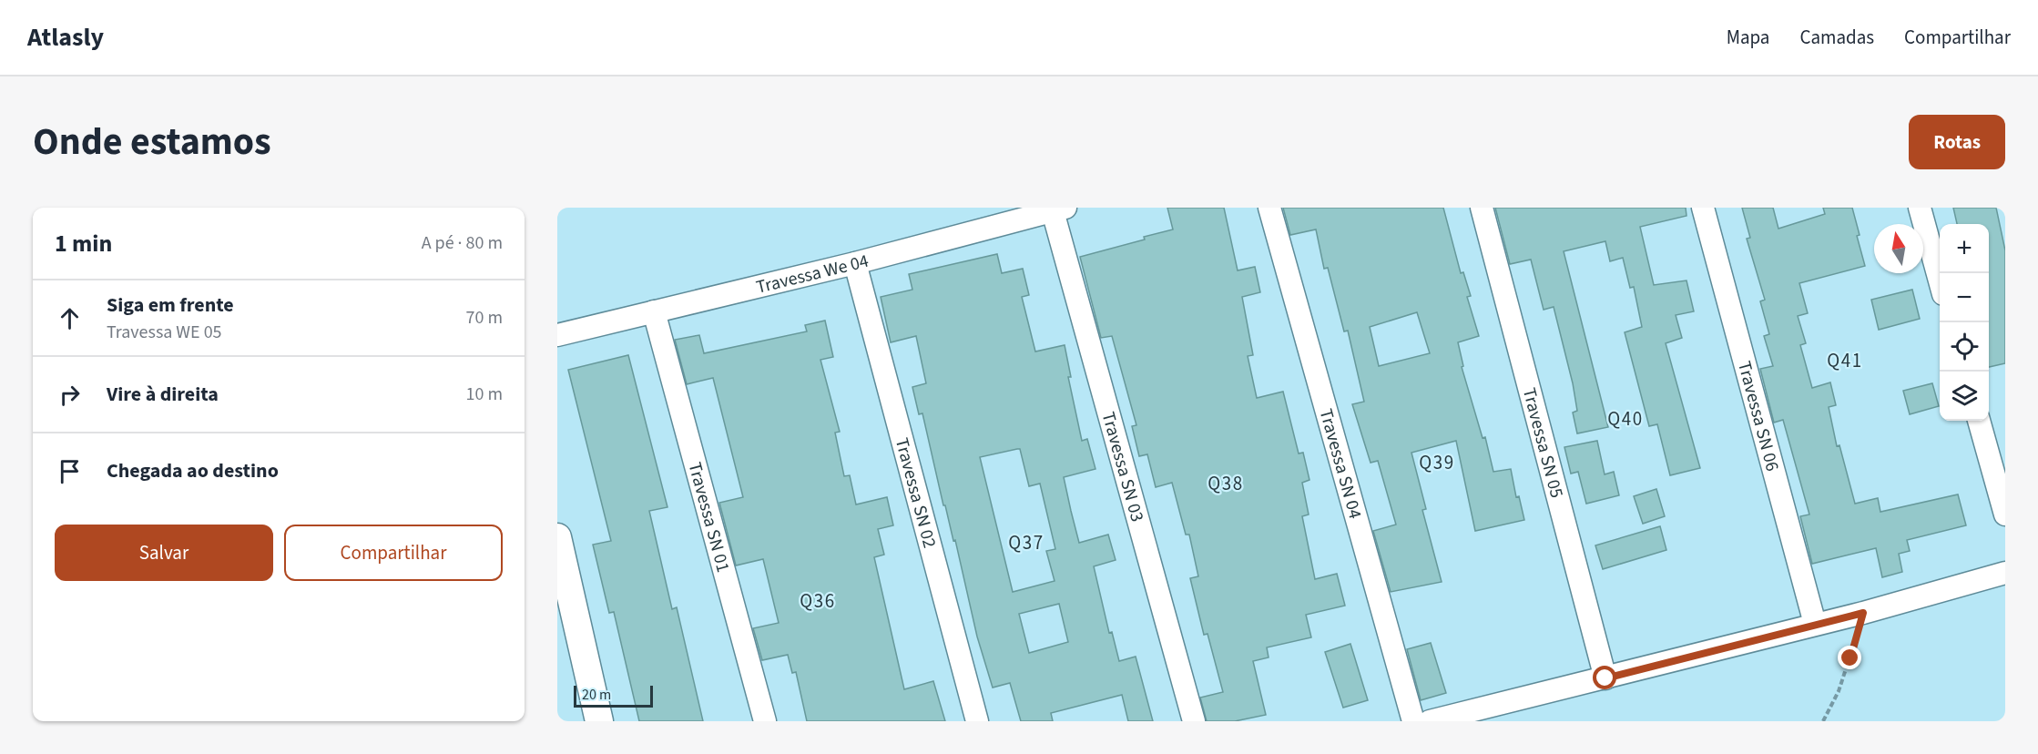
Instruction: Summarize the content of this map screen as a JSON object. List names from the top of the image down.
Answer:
{
  "streets": {
    "street": [
      "Travessa We 04",
      "Travessa SN 06",
      "Travessa SN 05",
      "Travessa SN 04",
      "Travessa SN 03",
      "Travessa SN 02",
      "Travessa SN 01"
    ]
  },
  "crossings": [
    ["Travessa We 04", "Travessa SN 03"],
    ["Travessa We 04", "Travessa SN 02"],
    ["Travessa We 04", "Travessa SN 01"]
  ],
  "districts": [
    "Q41",
    "Q40",
    "Q39",
    "Q38",
    "Q37",
    "Q36"
  ],
  "scale_bar": "20 m",
  "north": "top",
  "page": {
    "header": "Atlasly",
    "nav": ["Mapa", "Camadas", "Compartilhar"],
    "title": "Onde estamos",
    "buttons": [
      "Rotas",
      ["Salvar", "Compartilhar"]
    ],
    "heading": ["1 min", "A pé · 80 m"],
    "map_buttons": ["+", "−"],
    "list": [
      ["Siga em frente", "Travessa WE 05", "70 m"],
      ["Vire à direita", "10 m"],
      "Chegada ao destino"
    ],
    "scale": "20 m"
  }
}
